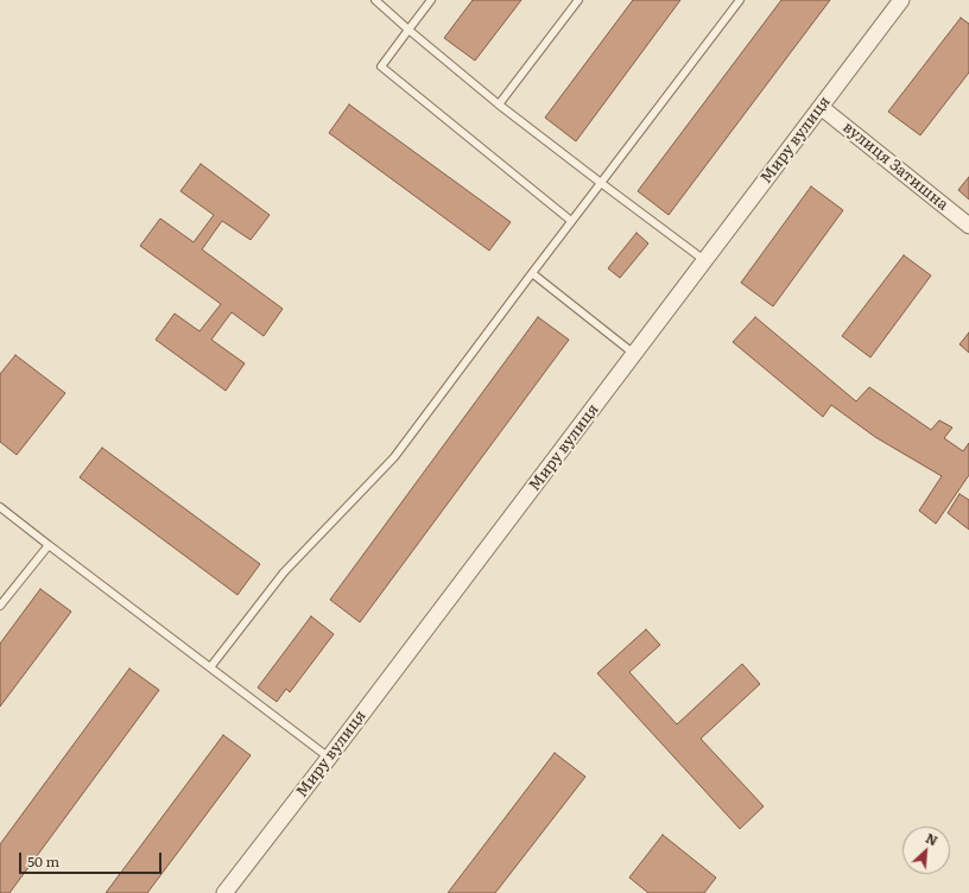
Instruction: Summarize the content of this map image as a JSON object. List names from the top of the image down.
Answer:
{
  "streets": {
    "street": ["Миру вулиця", "вулиця Затишна"]
  },
  "crossings": [
    ["Миру вулиця", "вулиця Затишна"]
  ],
  "scale_bar": "50 m",
  "north": "top right"
}
